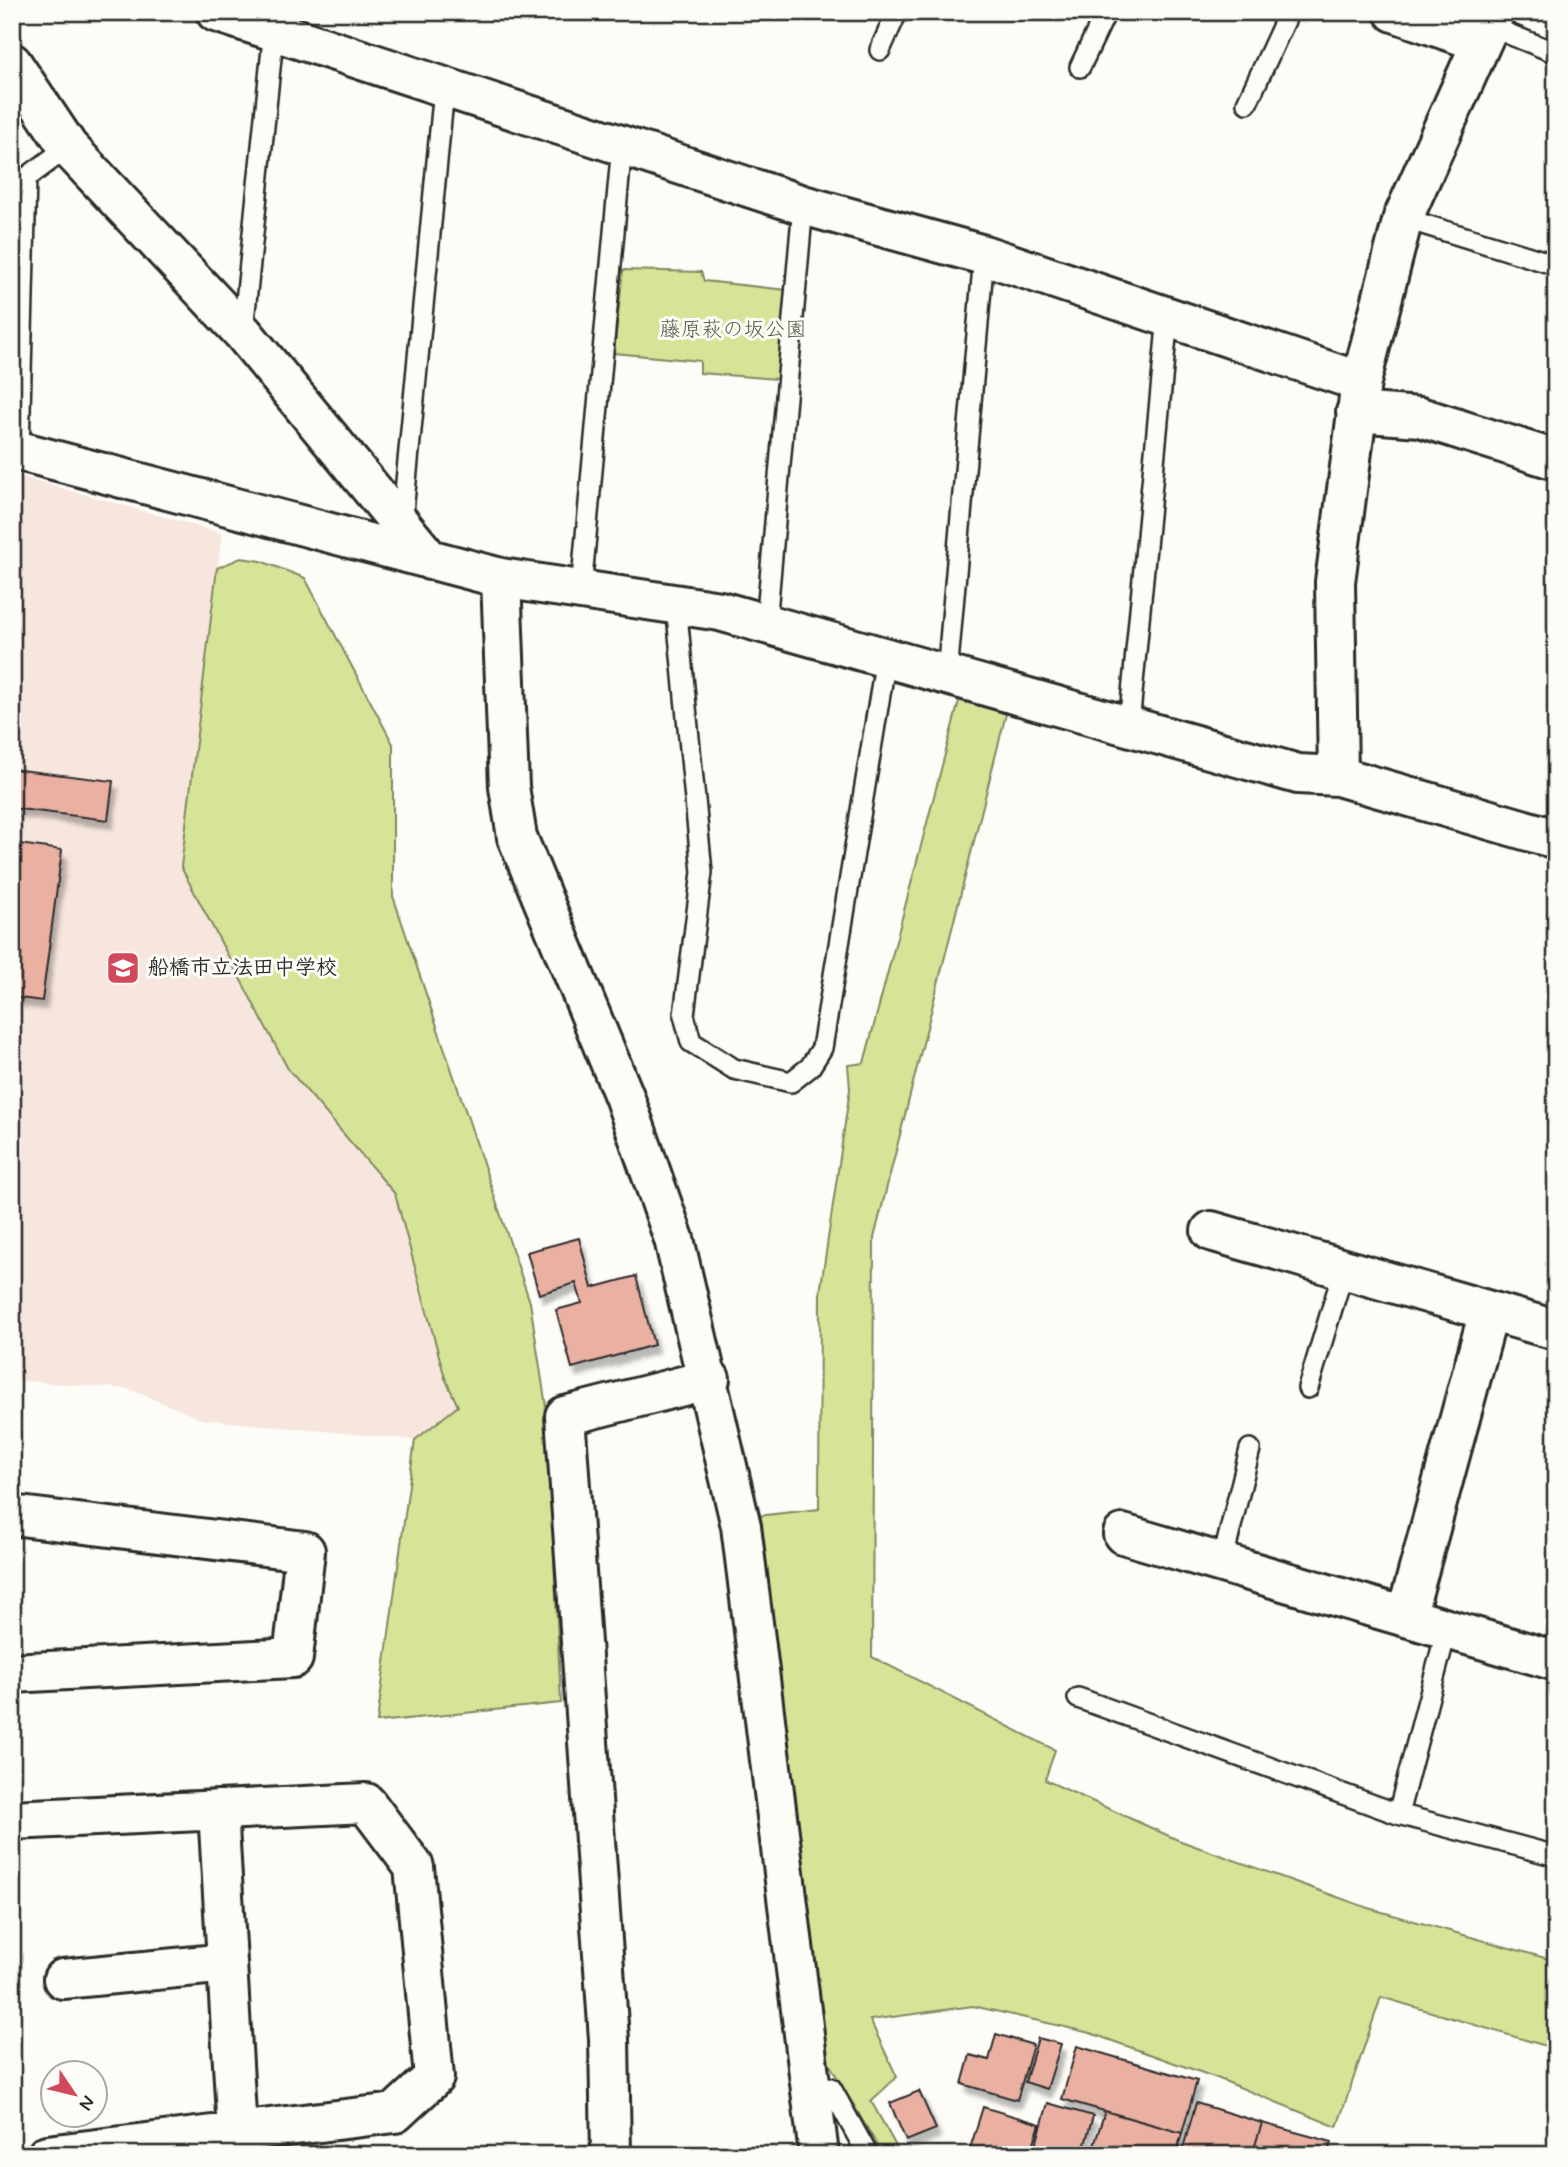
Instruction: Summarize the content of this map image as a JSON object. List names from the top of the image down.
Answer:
{
  "parks": ["藤原萩の坂公園"],
  "places": {
    "school or university": ["船橋市立法田中学校"]
  },
  "north": "bottom right"
}
